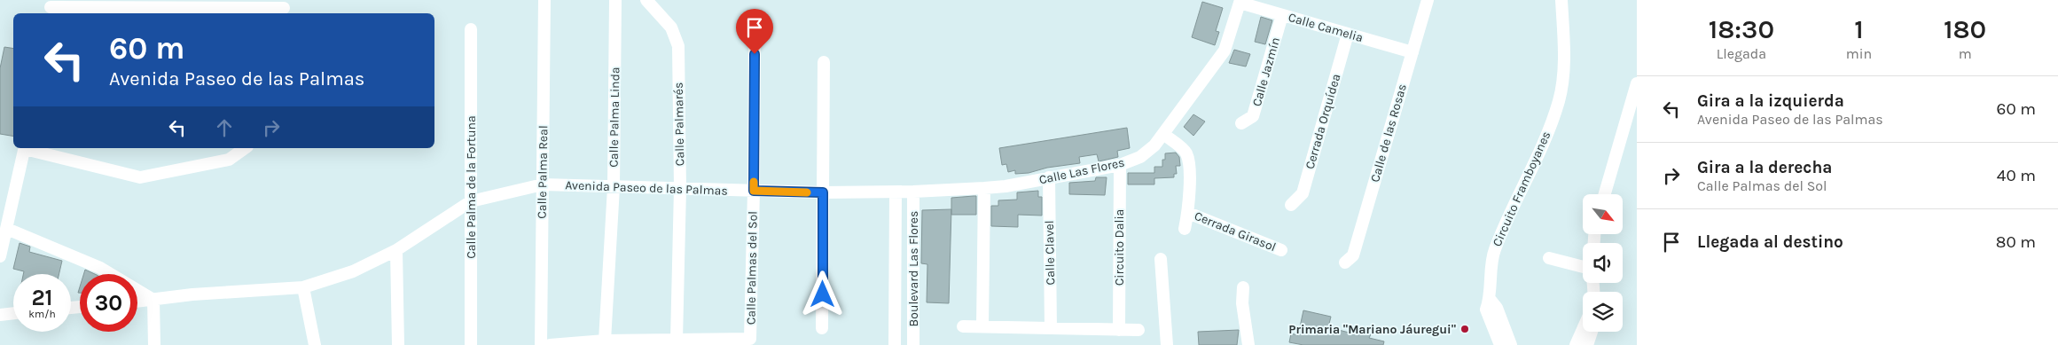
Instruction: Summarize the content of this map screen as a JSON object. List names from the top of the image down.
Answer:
{
  "streets": {
    "street": [
      "Calle Camelia",
      "Calle Jazmín",
      "Calle Palma Linda",
      "Cerrada Orquídea",
      "Calle Palmarés",
      "Calle de las Rosas",
      "Calle Las Flores",
      "Calle Palma Real",
      "Calle Palma de la Fortuna",
      "Avenida Paseo de las Palmas",
      "Circuito Framboyanes",
      "Cerrada Girasol",
      "Circuito Dalia",
      "Calle Clavel",
      "Calle Palmas del Sol",
      "Boulevard Las Flores"
    ]
  },
  "crossings": [
    ["Calle Camelia", "Calle Jazmín"],
    ["Calle Camelia", "Cerrada Orquídea"],
    ["Calle Camelia", "Calle de las Rosas"],
    ["Calle Camelia", "Calle Las Flores"],
    ["Calle Palma Linda", "Avenida Paseo de las Palmas"],
    ["Calle Palmarés", "Avenida Paseo de las Palmas"],
    ["Calle Palmarés", "Calle Palmas del Sol"],
    ["Calle Las Flores", "Avenida Paseo de las Palmas"],
    ["Calle Las Flores", "Cerrada Girasol"],
    ["Calle Las Flores", "Circuito Dalia"],
    ["Calle Las Flores", "Calle Clavel"],
    ["Calle Las Flores", "Boulevard Las Flores"],
    ["Calle Palma Real", "Avenida Paseo de las Palmas"],
    ["Calle Palma de la Fortuna", "Avenida Paseo de las Palmas"],
    ["Avenida Paseo de las Palmas", "Calle Palmas del Sol"],
    ["Avenida Paseo de las Palmas", "Boulevard Las Flores"]
  ],
  "places": ["Primaria \"Mariano Jáuregui\""],
  "north": "bottom right",
  "page": {
    "eta": [
      "18:30",
      "Llegada",
      "1",
      "min",
      "180",
      "m"
    ],
    "turn": ["60 m", "Avenida Paseo de las Palmas"],
    "list": [
      {
        "name": "Gira a la izquierda",
        "note": "Avenida Paseo de las Palmas",
        "value": "60 m"
      },
      {
        "name": "Gira a la derecha",
        "note": "Calle Palmas del Sol",
        "value": "40 m"
      },
      {
        "name": "Llegada al destino",
        "value": "80 m"
      }
    ],
    "speed": "21 km/h",
    "limit": "30"
  }
}
